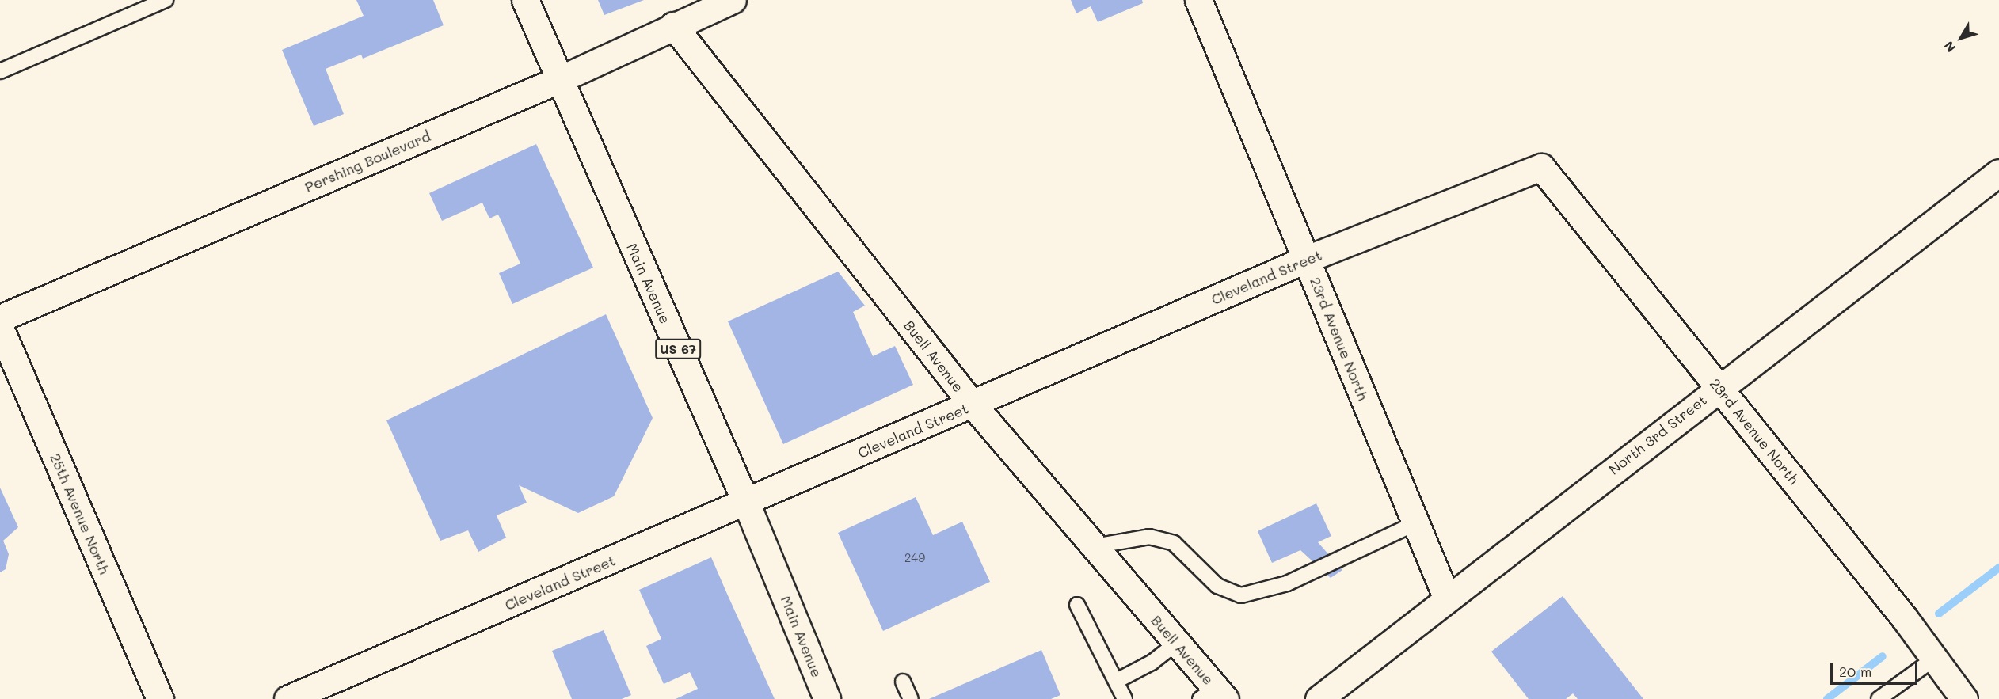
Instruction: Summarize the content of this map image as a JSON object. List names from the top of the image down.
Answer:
{
  "streets": {
    "street": [
      "Pershing Boulevard",
      "Cleveland Street",
      "Main Avenue",
      "23rd Avenue North",
      "US 67",
      "Buell Avenue",
      "North 3rd Street",
      "25th Avenue North"
    ]
  },
  "crossings": [
    ["Pershing Boulevard", "Main Avenue"],
    ["Pershing Boulevard", "Buell Avenue"],
    ["Cleveland Street", "Main Avenue"],
    ["Cleveland Street", "23rd Avenue North"],
    ["Cleveland Street", "Buell Avenue"],
    ["23rd Avenue North", "North 3rd Street"]
  ],
  "house_numbers": ["249"],
  "scale_bar": "20 m",
  "north": "bottom left"
}
